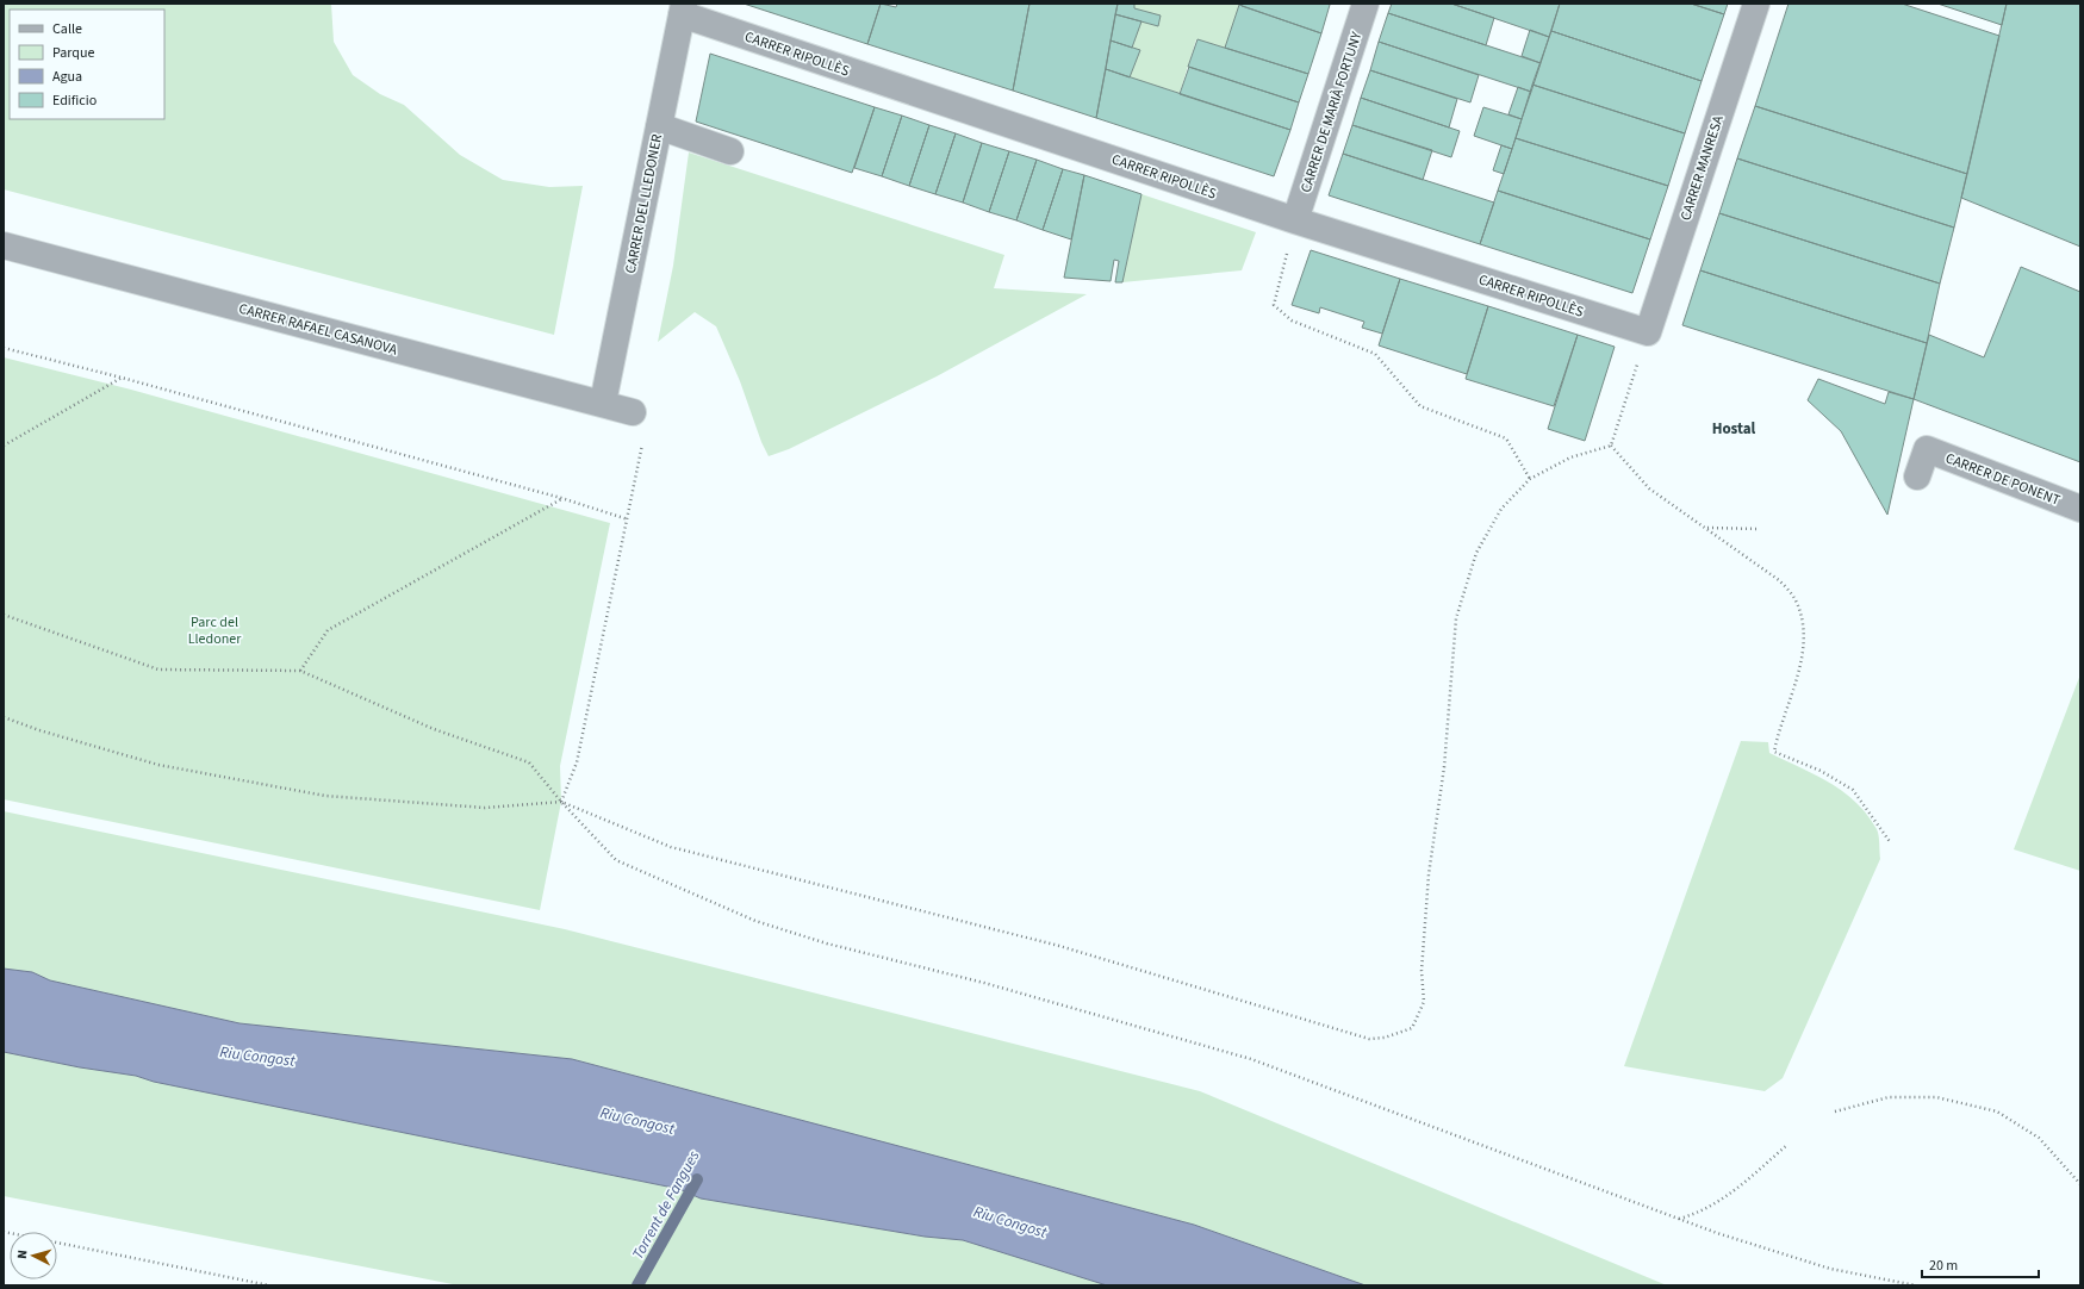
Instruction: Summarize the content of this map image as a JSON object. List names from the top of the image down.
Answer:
{
  "streets": {
    "street": [
      "CARRER RIPOLLÈS",
      "CARRER DE MARIÀ FORTUNY",
      "CARRER MANRESA",
      "CARRER DEL LLEDONER",
      "CARRER RAFAEL CASANOVA",
      "CARRER DE PONENT"
    ]
  },
  "crossings": [
    ["CARRER RIPOLLÈS", "CARRER DE MARIÀ FORTUNY"],
    ["CARRER RIPOLLÈS", "CARRER MANRESA"],
    ["CARRER RIPOLLÈS", "CARRER DEL LLEDONER"],
    ["CARRER DEL LLEDONER", "CARRER RAFAEL CASANOVA"]
  ],
  "districts": ["Hostal"],
  "water": ["Riu Congost", "Torrent de Fangues"],
  "parks": ["Parc del Lledoner"],
  "legend": [
    "Calle",
    "Parque",
    "Agua",
    "Edificio"
  ],
  "scale_bar": "20 m",
  "north": "left"
}
